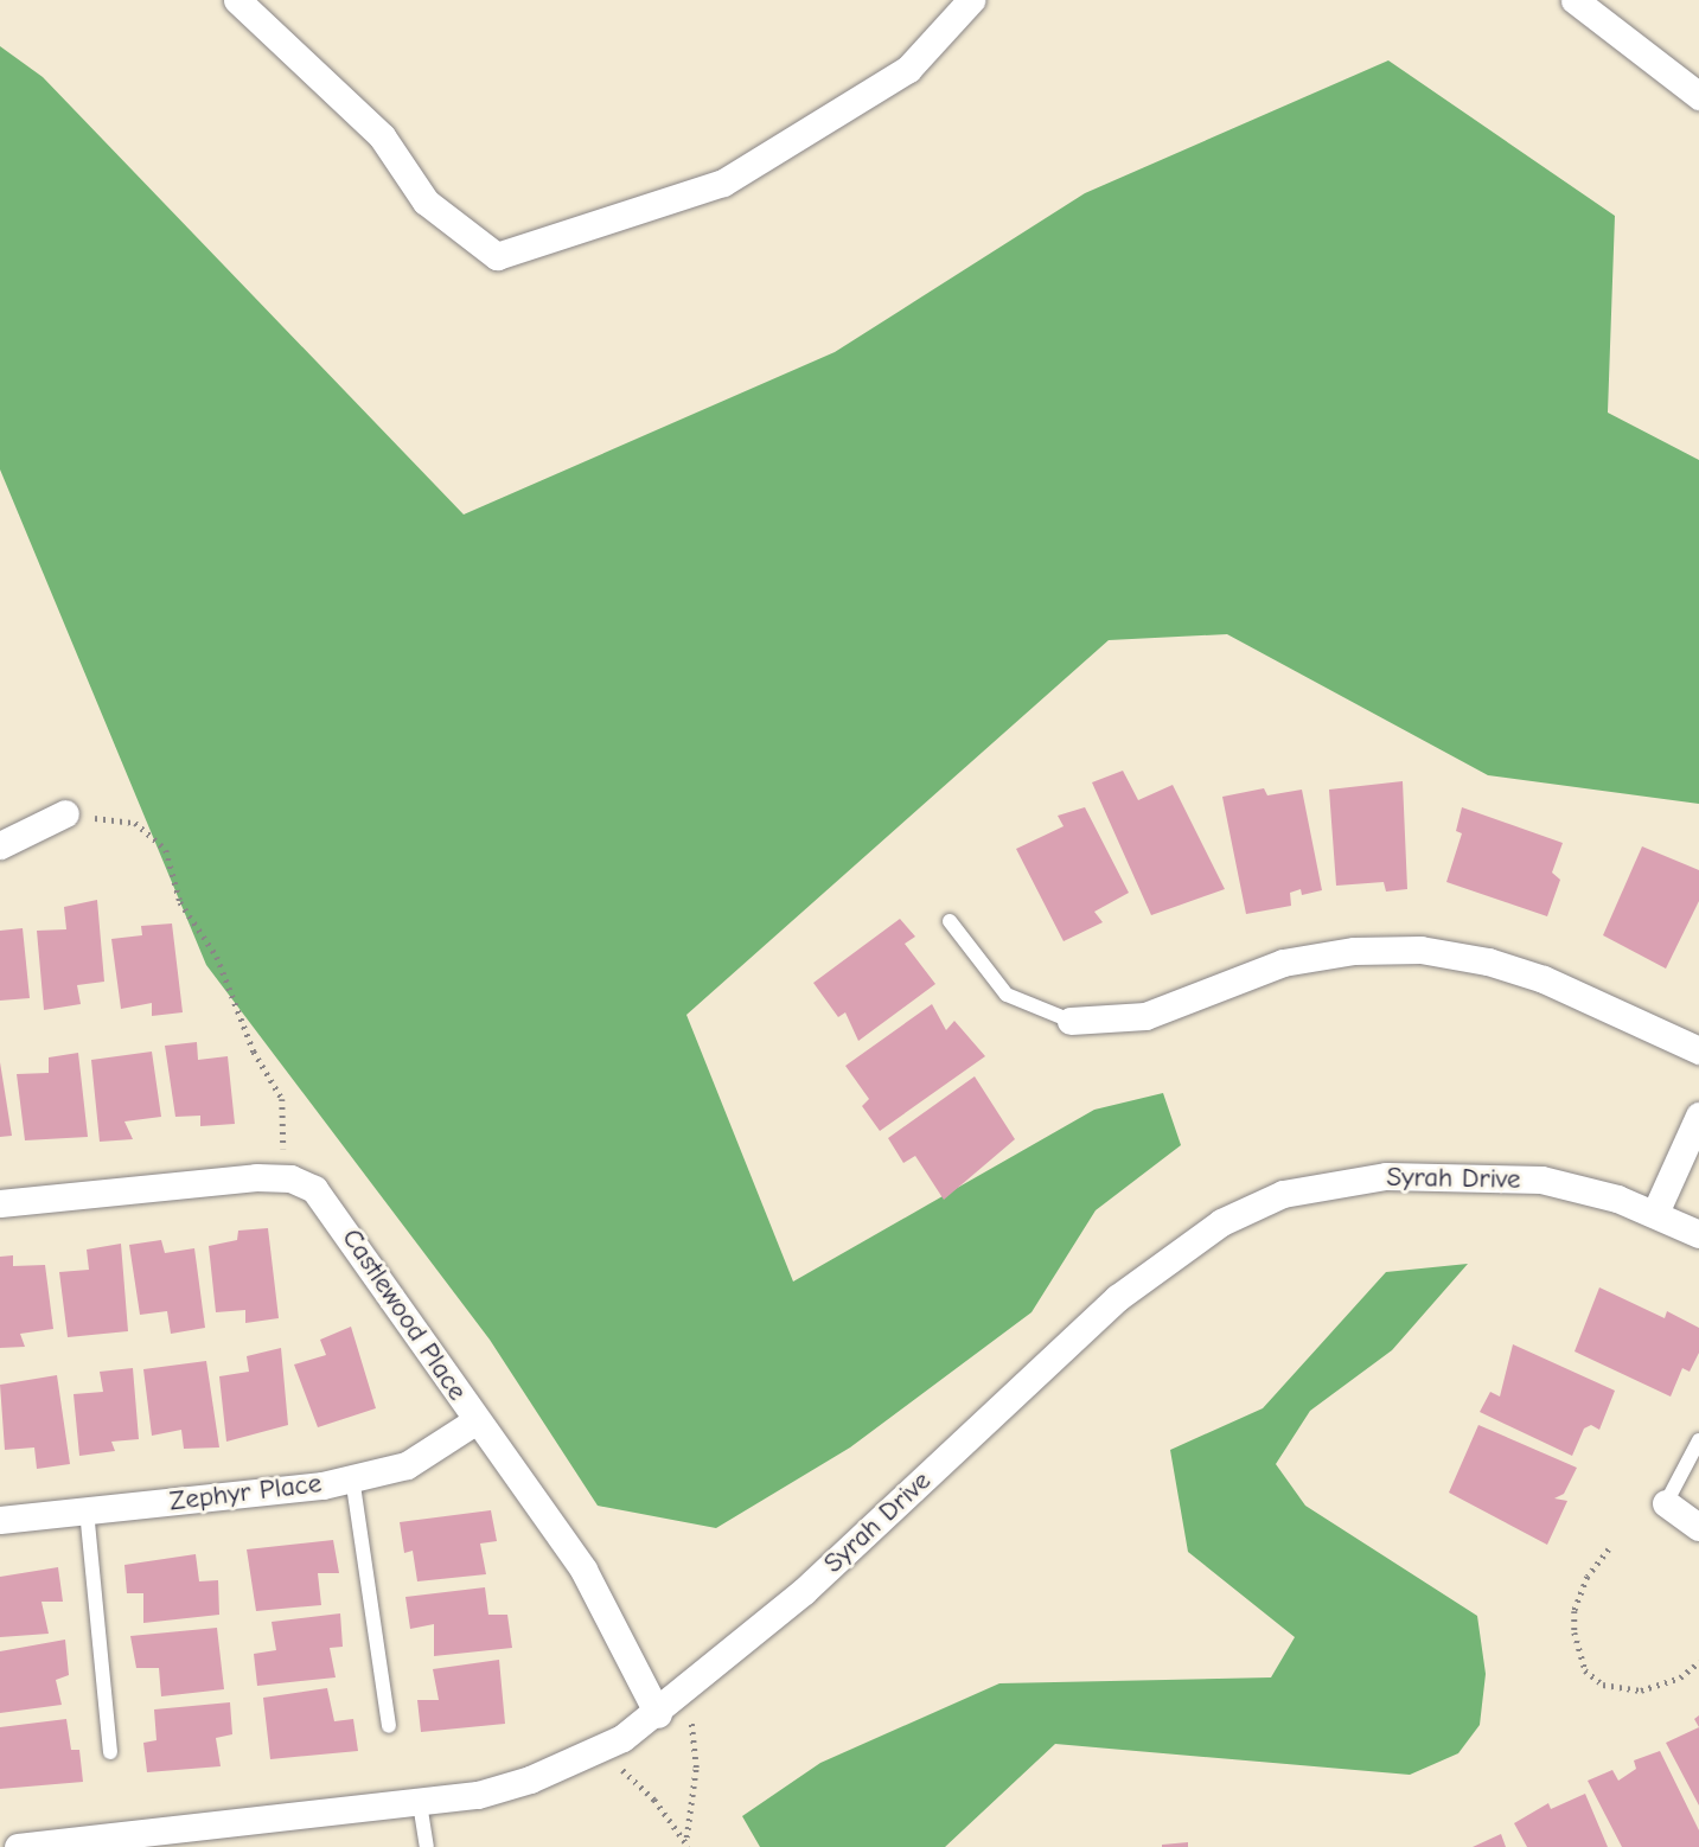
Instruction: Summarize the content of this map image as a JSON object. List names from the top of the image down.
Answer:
{
  "streets": {
    "street": ["Syrah Drive", "Castlewood Place", "Zephyr Place"]
  },
  "crossings": [
    ["Syrah Drive", "Castlewood Place"],
    ["Castlewood Place", "Zephyr Place"]
  ]
}
